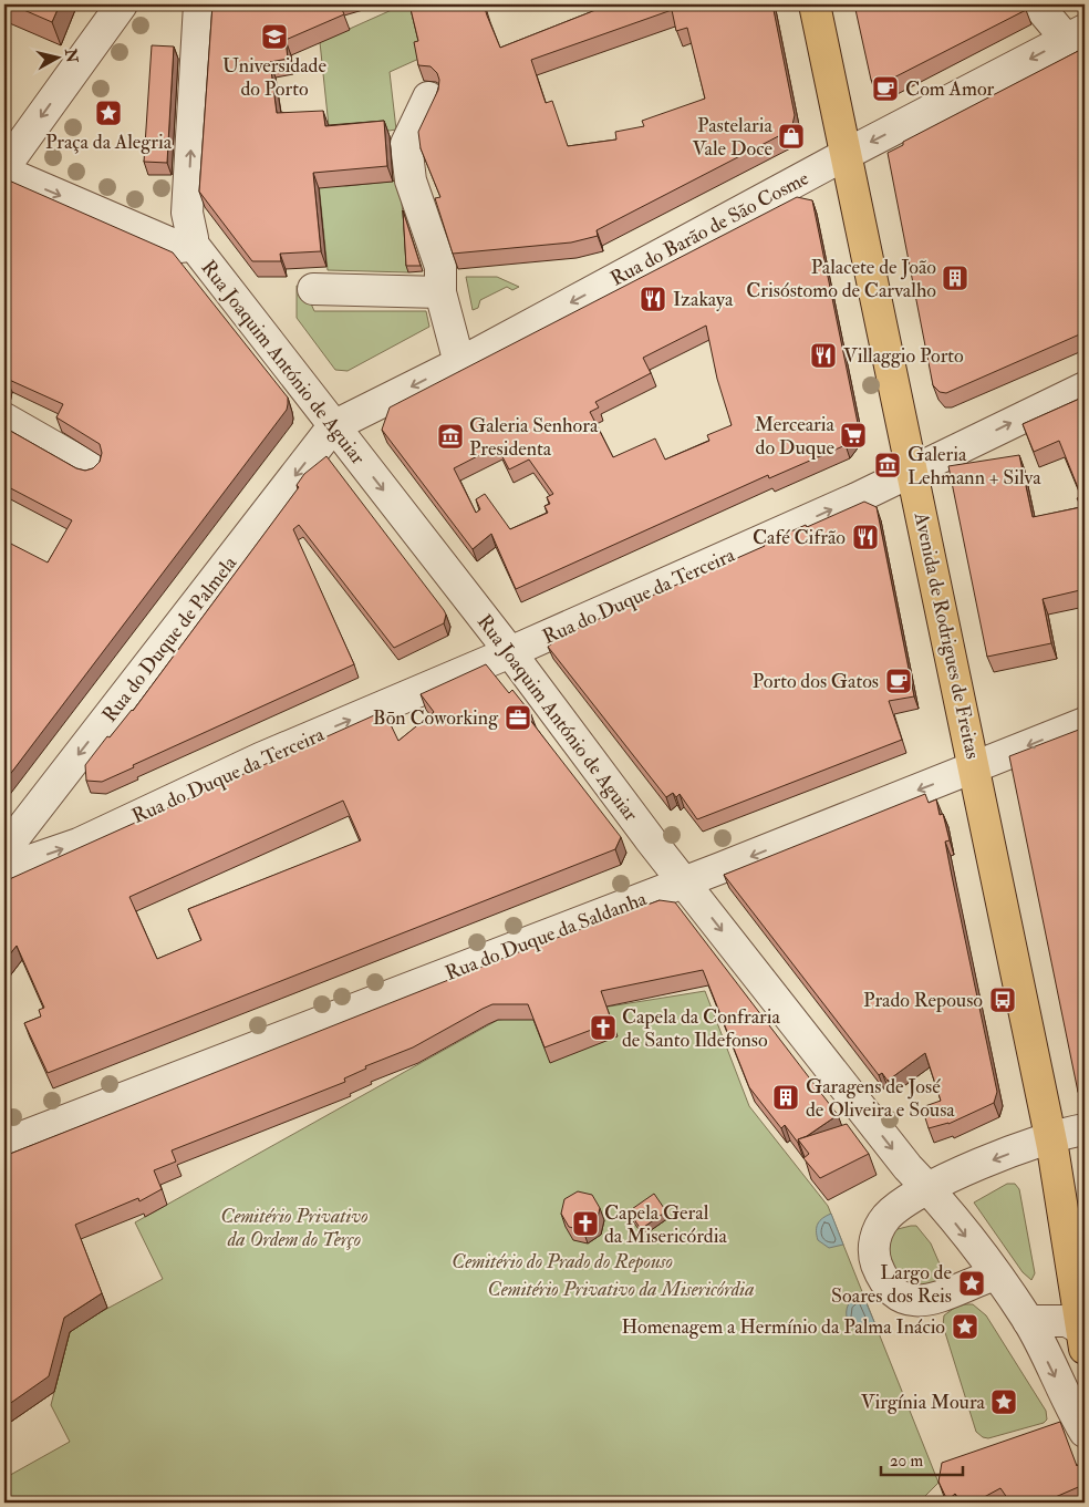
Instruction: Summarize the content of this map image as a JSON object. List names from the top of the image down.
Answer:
{
  "streets": {
    "main road": ["Avenida de Rodrigues de Freitas"],
    "street": [
      "Rua do Barão de São Cosme",
      "Rua Joaquim António de Aguiar",
      "Rua do Duque da Terceira",
      "Rua do Duque de Palmela",
      "Rua do Duque da Saldanha"
    ]
  },
  "crossings": [
    ["Rua do Barão de São Cosme", "Rua Joaquim António de Aguiar"],
    ["Rua do Barão de São Cosme", "Avenida de Rodrigues de Freitas"],
    ["Rua do Barão de São Cosme", "Rua do Duque de Palmela"],
    ["Rua Joaquim António de Aguiar", "Rua do Duque da Terceira"],
    ["Rua Joaquim António de Aguiar", "Rua do Duque de Palmela"],
    ["Rua Joaquim António de Aguiar", "Rua do Duque da Saldanha"],
    ["Rua do Duque da Terceira", "Avenida de Rodrigues de Freitas"],
    ["Avenida de Rodrigues de Freitas", "Rua do Duque da Saldanha"]
  ],
  "one_way": [
    "Rua do Barão de São Cosme",
    "Rua Joaquim António de Aguiar",
    "Rua do Duque da Terceira",
    "Rua do Duque de Palmela",
    "Rua do Duque da Saldanha"
  ],
  "parks": ["Cemitério Privativo da Ordem do Terço", "Cemitério do Prado do Repouso", "Cemitério Privativo da Misericórdia"],
  "places": {
    "school or university": ["Universidade do Porto"],
    "cafe": ["Com Amor", "Porto dos Gatos"],
    "place": [
      "Praça da Alegria",
      "Largo de Soares dos Reis",
      "Homenagem a Hermínio da Palma Inácio",
      "Virgínia Moura"
    ],
    "shop": ["Pastelaria Vale Doce"],
    "building": ["Palacete de João Crisóstomo de Carvalho", "Garagens de José de Oliveira e Sousa"],
    "restaurant": ["Izakaya", "Villaggio Porto", "Café Cifrão"],
    "supermarket": ["Mercearia do Duque"],
    "museum": ["Galeria Senhora Presidenta", "Galeria Lehmann + Silva"],
    "office": ["Bōn Coworking"],
    "bus stop": ["Prado Repouso"],
    "church": ["Capela da Confraria de Santo Ildefonso", "Capela Geral da Misericórdia"]
  },
  "scale_bar": "20 m",
  "north": "right"
}
